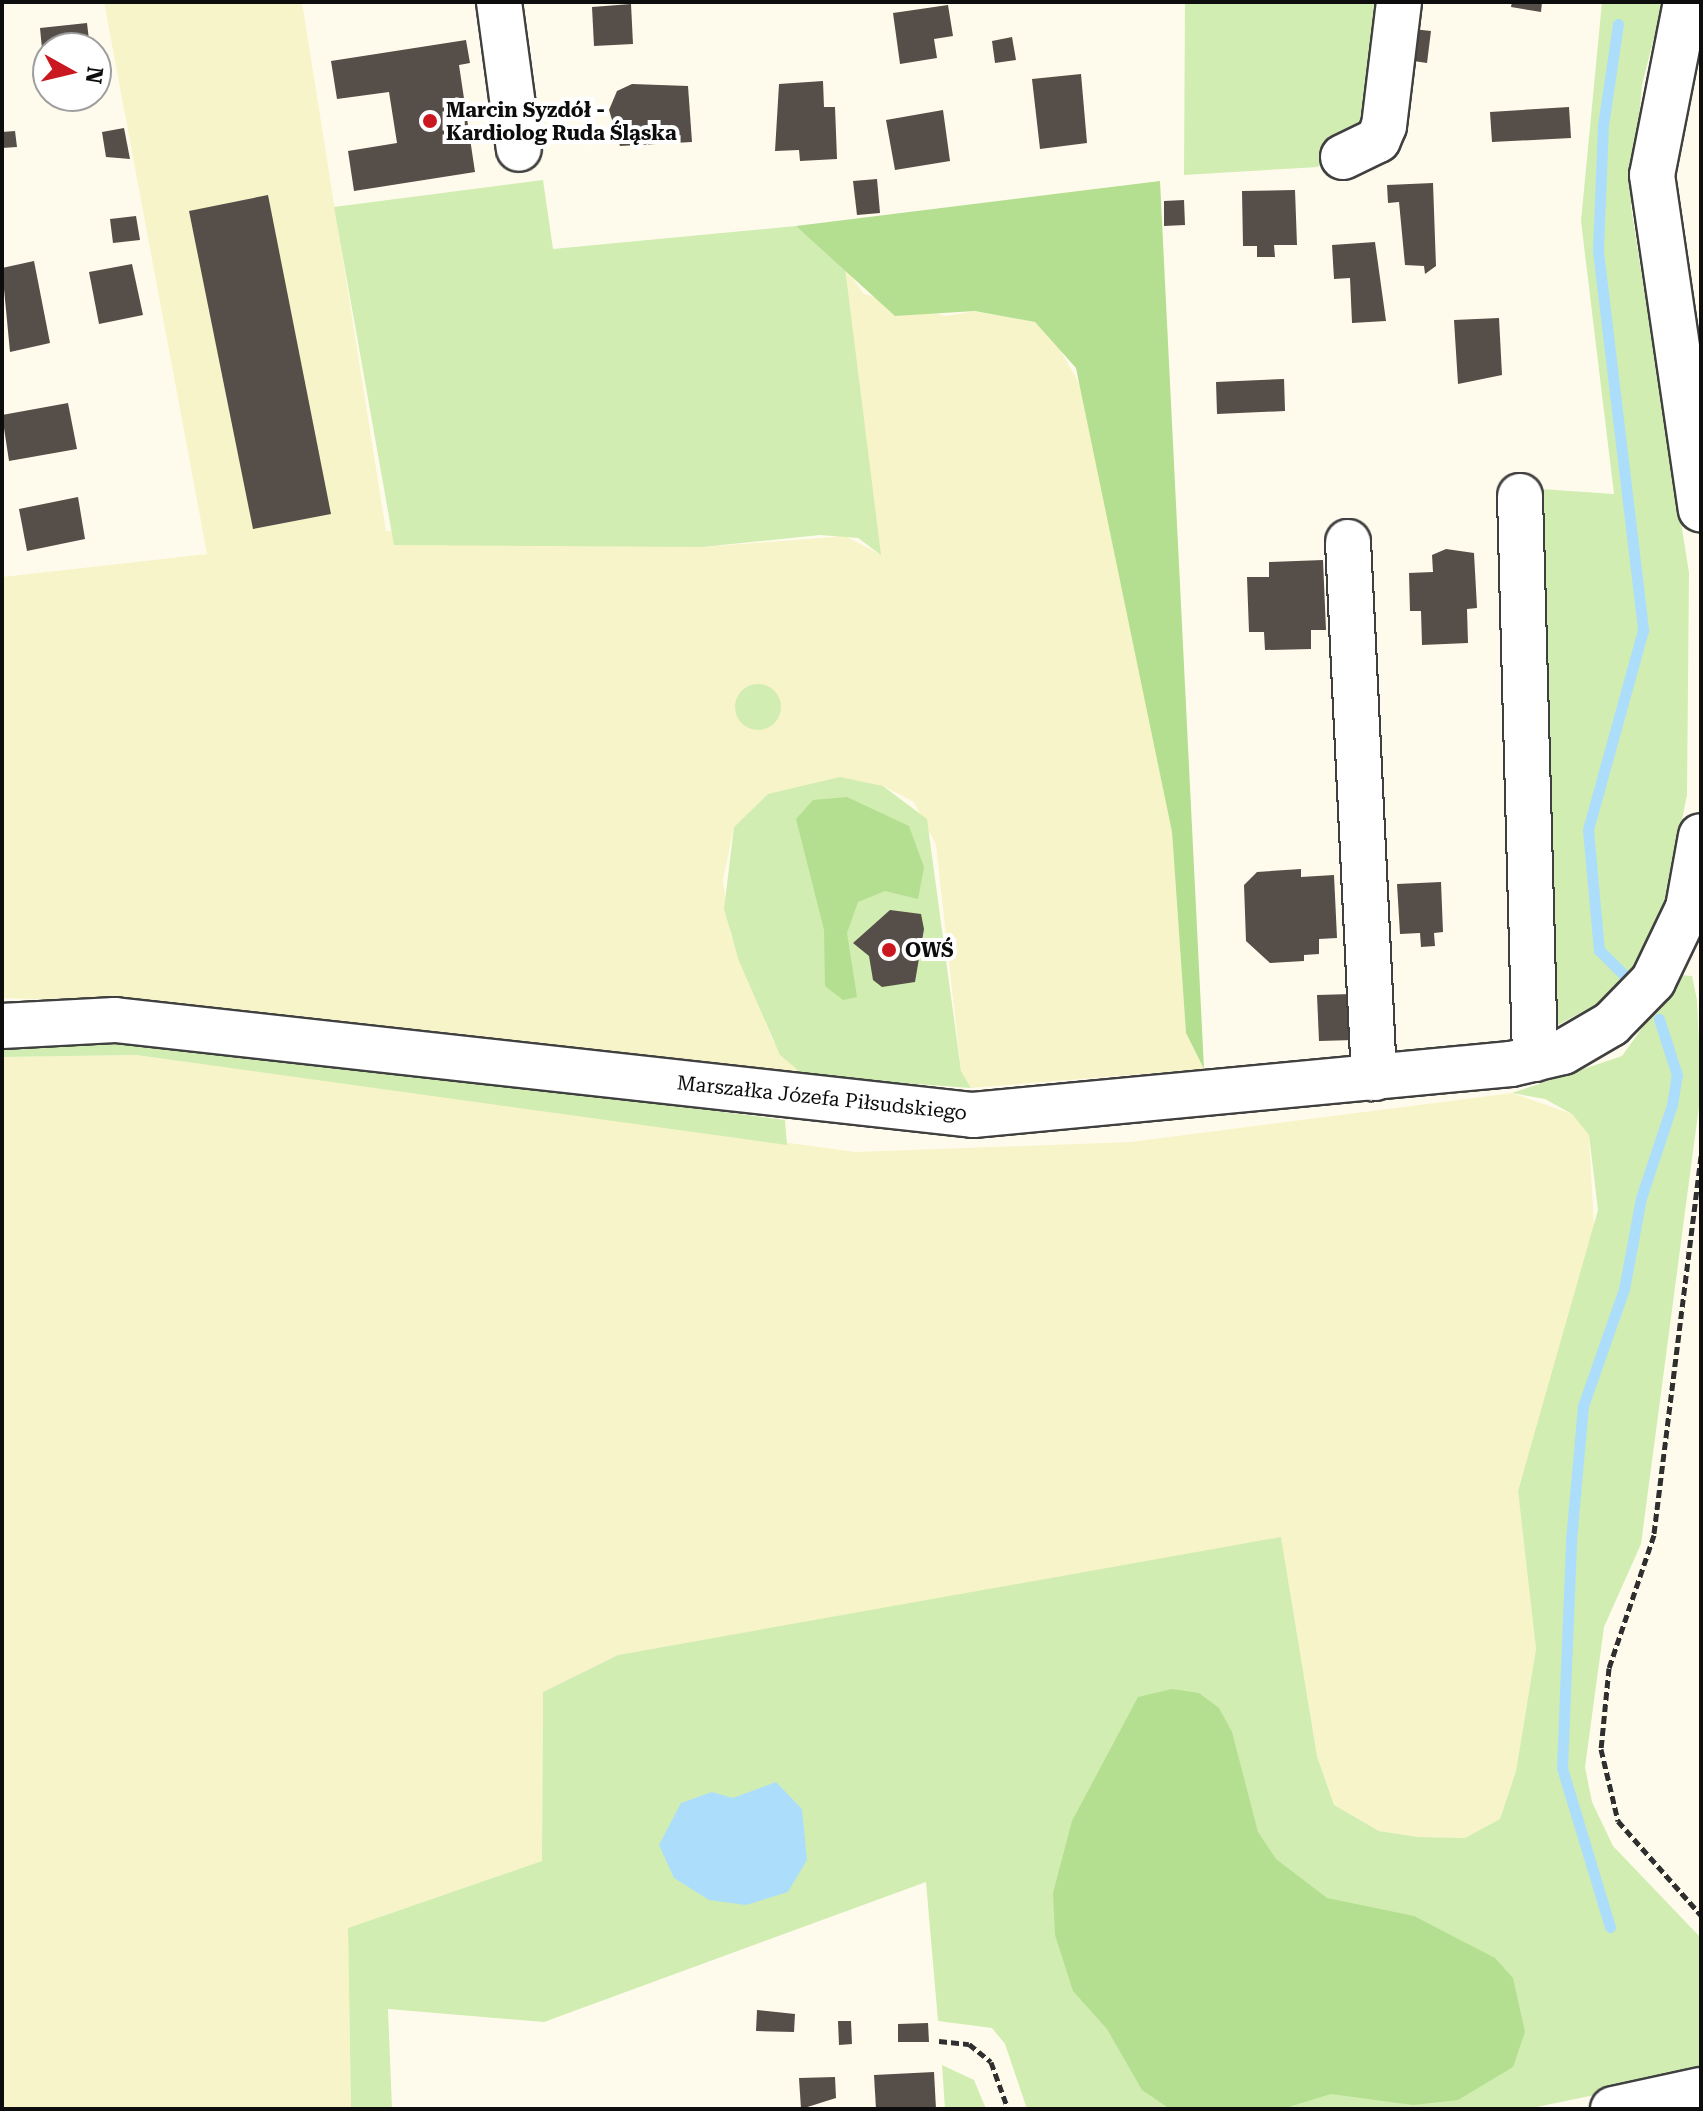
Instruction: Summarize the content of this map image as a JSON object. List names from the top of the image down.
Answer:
{
  "streets": {
    "street": ["Marszałka Józefa Piłsudskiego"]
  },
  "places": ["Marcin Syzdół - Kardiolog Ruda Śląska", "OWŚ"],
  "north": "right"
}
